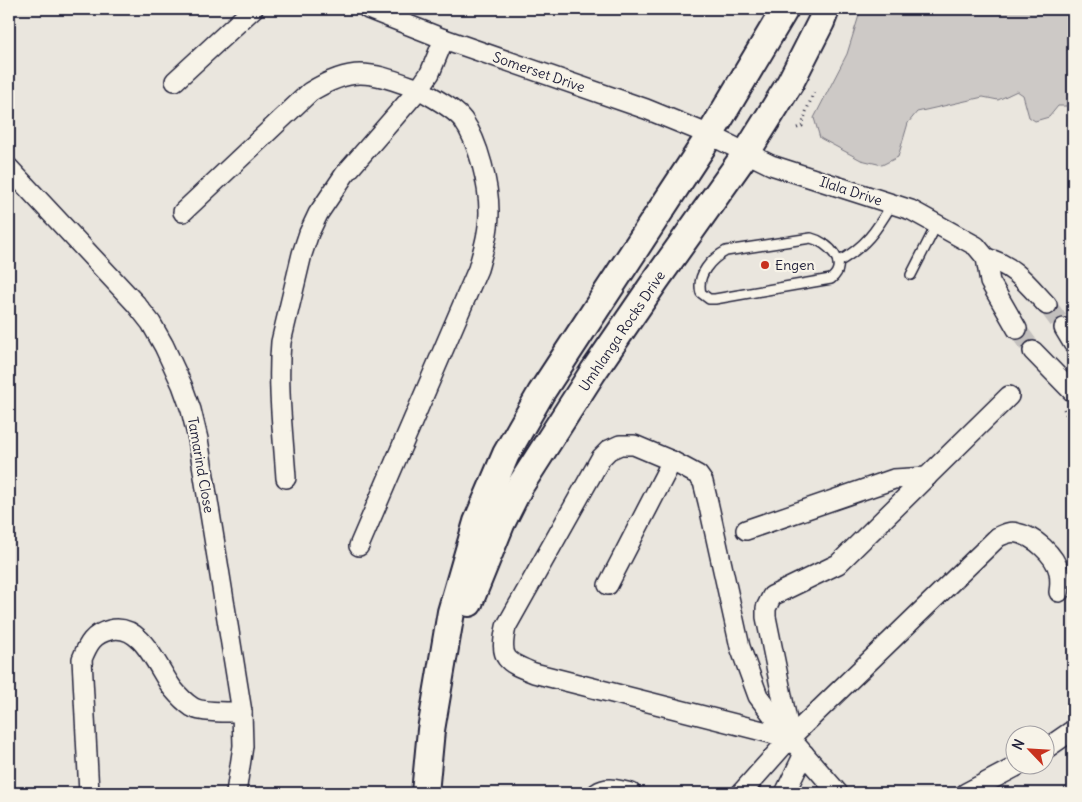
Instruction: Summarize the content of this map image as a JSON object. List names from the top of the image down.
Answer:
{
  "streets": {
    "main road": ["Umhlanga Rocks Drive"],
    "street": ["Somerset Drive", "Ilala Drive", "Tamarind Close"]
  },
  "crossings": [
    ["Somerset Drive", "Ilala Drive"],
    ["Somerset Drive", "Umhlanga Rocks Drive"],
    ["Ilala Drive", "Umhlanga Rocks Drive"]
  ],
  "places": ["Engen"],
  "north": "top left"
}
